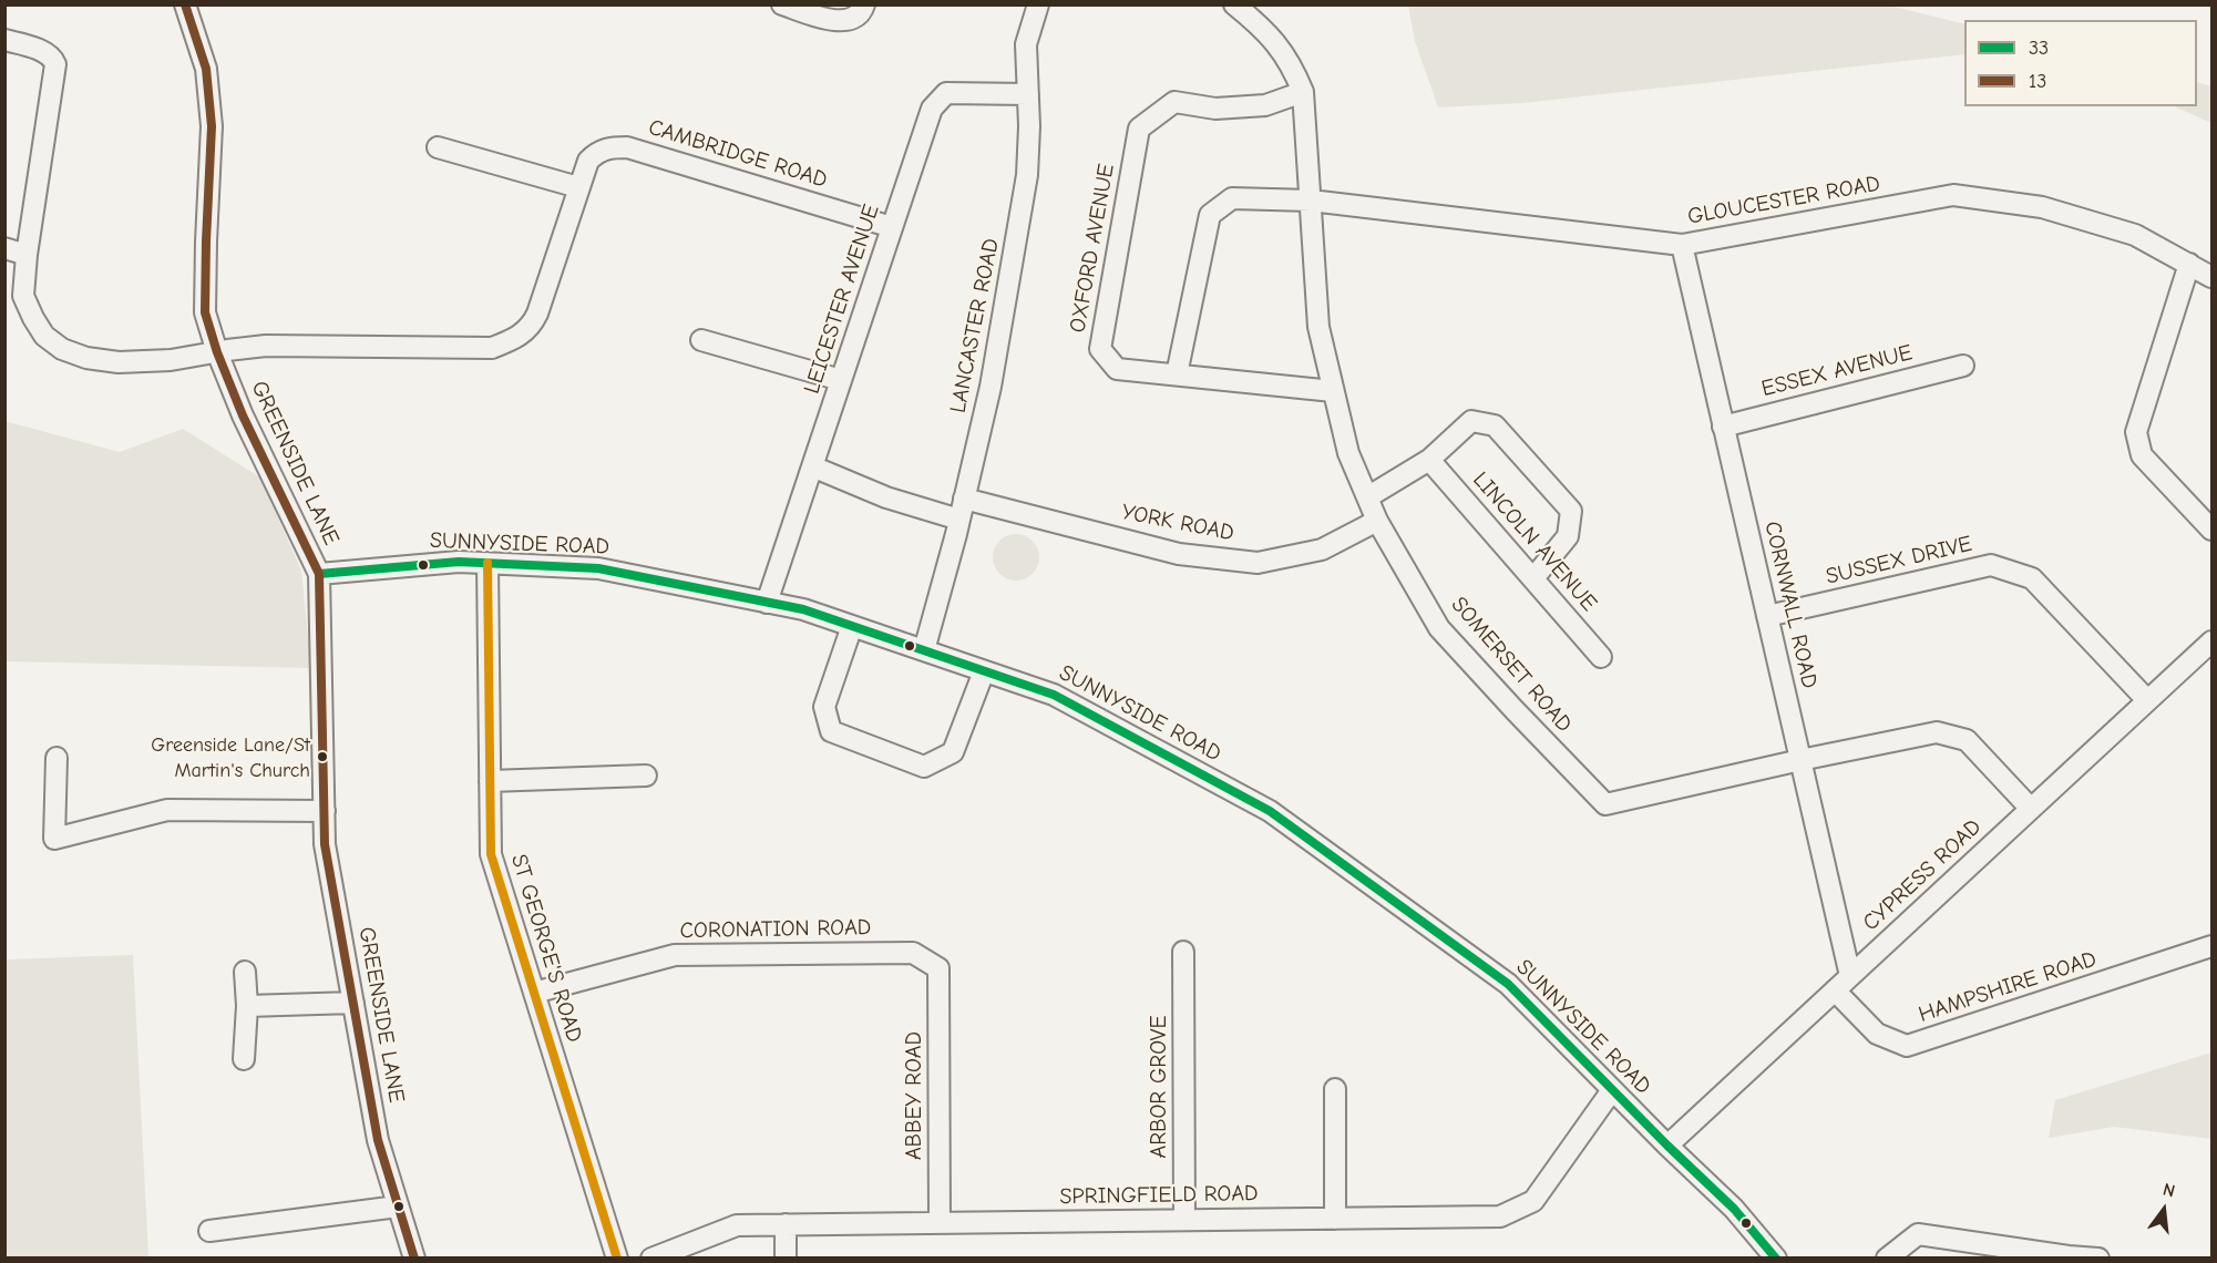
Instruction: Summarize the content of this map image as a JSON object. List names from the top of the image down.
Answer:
{
  "streets": {
    "street": [
      "CAMBRIDGE ROAD",
      "GLOUCESTER ROAD",
      "OXFORD AVENUE",
      "LEICESTER AVENUE",
      "LANCASTER ROAD",
      "ESSEX AVENUE",
      "GREENSIDE LANE",
      "YORK ROAD",
      "LINCOLN AVENUE",
      "SUNNYSIDE ROAD",
      "SUSSEX DRIVE",
      "CORNWALL ROAD",
      "SOMERSET ROAD",
      "CYPRESS ROAD",
      "CORONATION ROAD",
      "ST GEORGE'S ROAD",
      "HAMPSHIRE ROAD",
      "ARBOR GROVE",
      "ABBEY ROAD",
      "SPRINGFIELD ROAD"
    ]
  },
  "crossings": [
    ["CAMBRIDGE ROAD", "LEICESTER AVENUE"],
    ["CAMBRIDGE ROAD", "GREENSIDE LANE"],
    ["GLOUCESTER ROAD", "OXFORD AVENUE"],
    ["GLOUCESTER ROAD", "CORNWALL ROAD"],
    ["GLOUCESTER ROAD", "SOMERSET ROAD"],
    ["OXFORD AVENUE", "SOMERSET ROAD"],
    ["LEICESTER AVENUE", "LANCASTER ROAD"],
    ["LEICESTER AVENUE", "SUNNYSIDE ROAD"],
    ["LANCASTER ROAD", "YORK ROAD"],
    ["LANCASTER ROAD", "SUNNYSIDE ROAD"],
    ["ESSEX AVENUE", "CORNWALL ROAD"],
    ["GREENSIDE LANE", "SUNNYSIDE ROAD"],
    ["YORK ROAD", "SOMERSET ROAD"],
    ["SUNNYSIDE ROAD", "CYPRESS ROAD"],
    ["SUNNYSIDE ROAD", "ST GEORGE'S ROAD"],
    ["SUNNYSIDE ROAD", "SPRINGFIELD ROAD"],
    ["SUSSEX DRIVE", "CORNWALL ROAD"],
    ["SUSSEX DRIVE", "CYPRESS ROAD"],
    ["CORNWALL ROAD", "SOMERSET ROAD"],
    ["CORNWALL ROAD", "CYPRESS ROAD"],
    ["SOMERSET ROAD", "CYPRESS ROAD"],
    ["CYPRESS ROAD", "HAMPSHIRE ROAD"],
    ["CORONATION ROAD", "ST GEORGE'S ROAD"],
    ["CORONATION ROAD", "ABBEY ROAD"],
    ["ARBOR GROVE", "SPRINGFIELD ROAD"],
    ["ABBEY ROAD", "SPRINGFIELD ROAD"]
  ],
  "places": ["Greenside Lane/St Martin's Church"],
  "lines": ["transit line 13", "transit line 33"],
  "legend": ["33", "13"],
  "north": "top"
}
